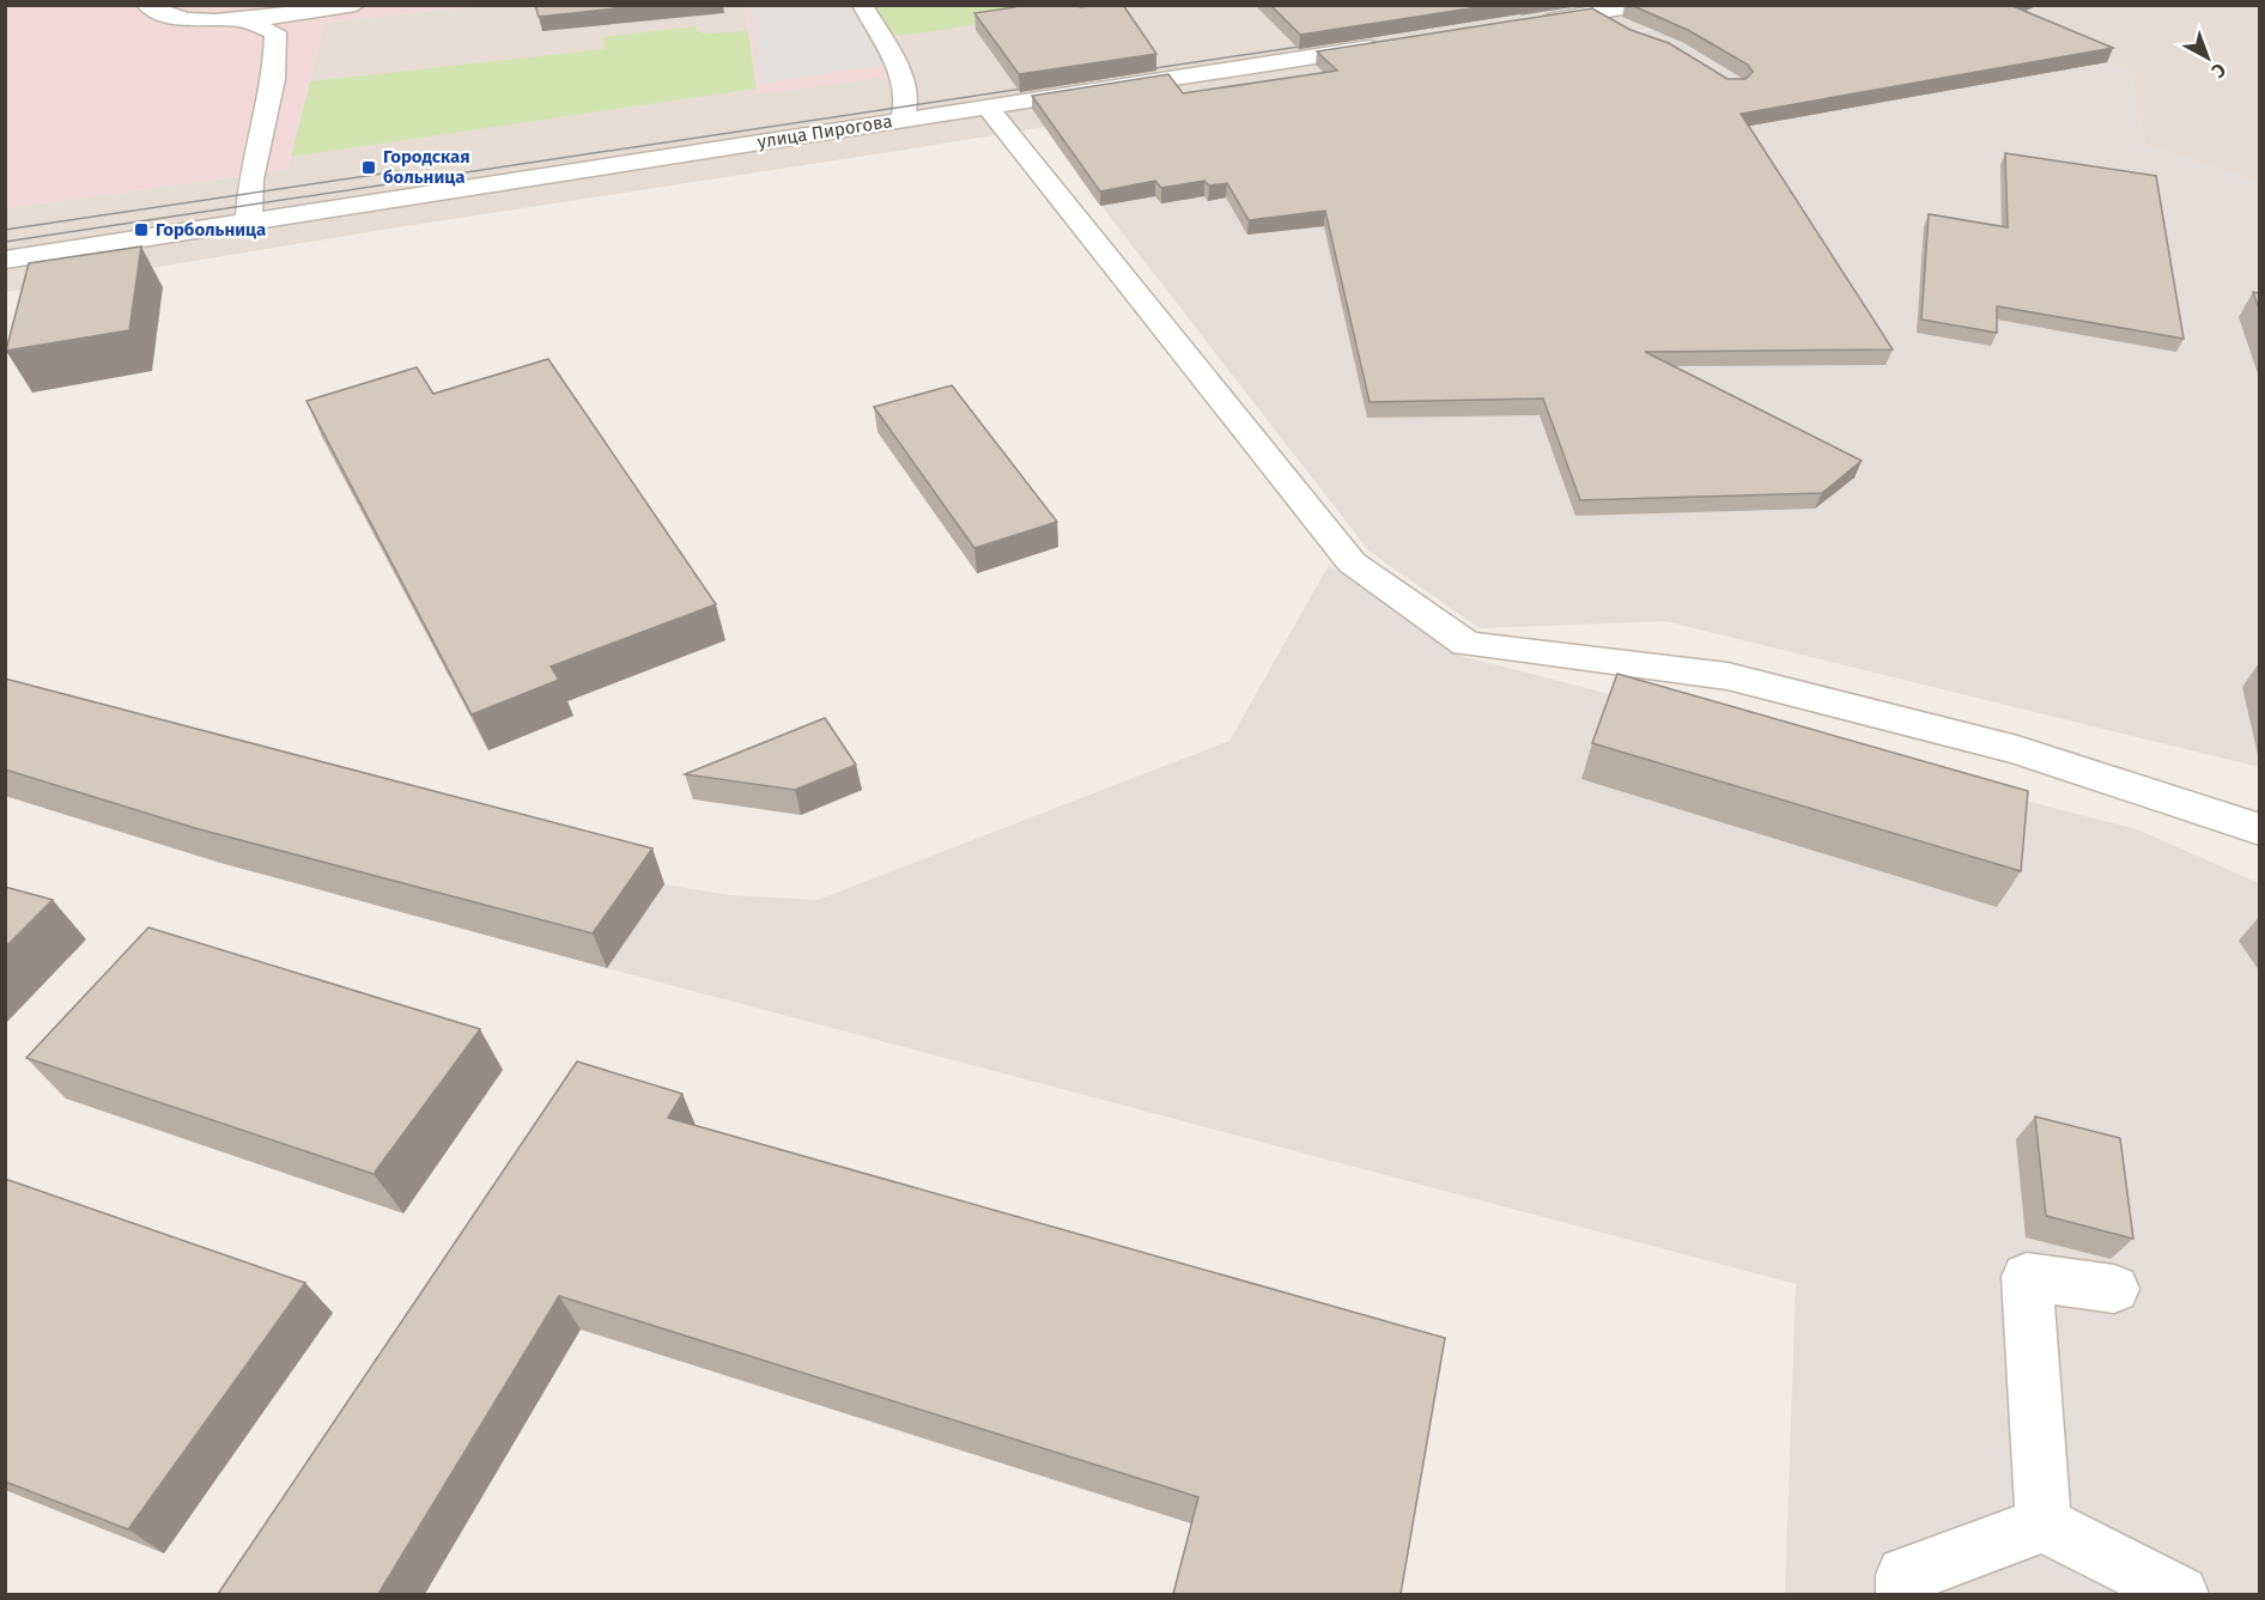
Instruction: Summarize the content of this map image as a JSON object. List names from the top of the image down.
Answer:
{
  "streets": {
    "street": ["улица Пирогова"]
  },
  "places": {
    "transit": ["Городская больница", "Горбольница"]
  },
  "north": "bottom right"
}
